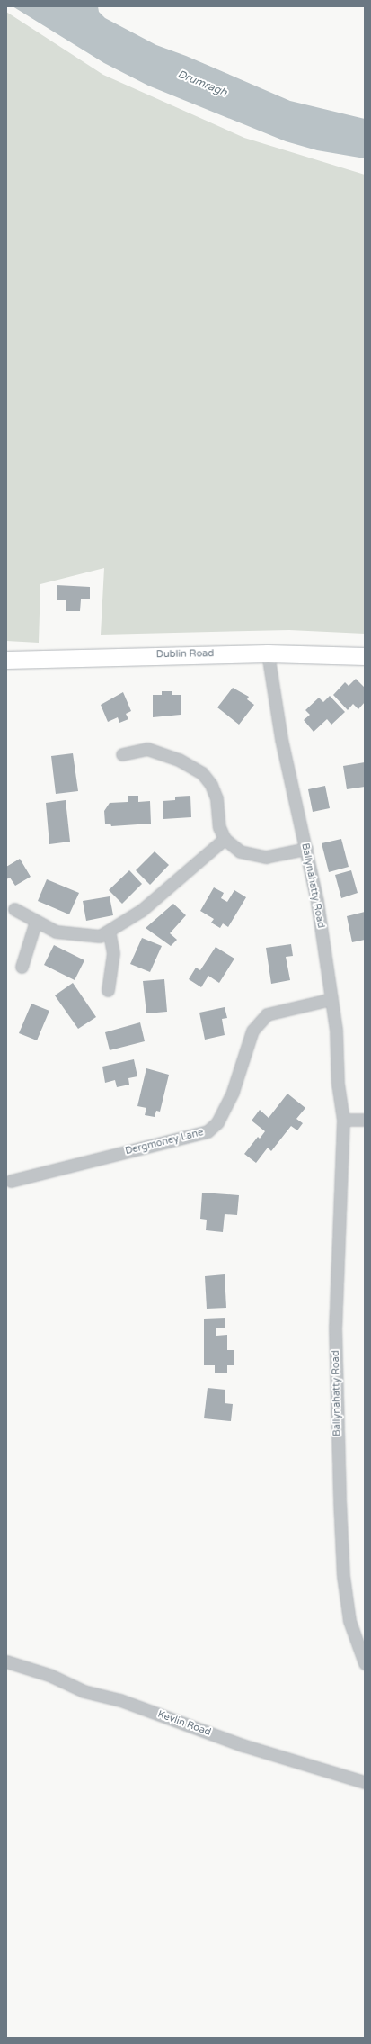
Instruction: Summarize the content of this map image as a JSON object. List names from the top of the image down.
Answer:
{
  "streets": {
    "street": [
      "Dublin Road",
      "Ballynahatty Road",
      "Dergmoney Lane",
      "Kevlin Road"
    ]
  },
  "crossings": [
    ["Dublin Road", "Ballynahatty Road"],
    ["Ballynahatty Road", "Dergmoney Lane"]
  ],
  "water": ["Drumragh"]
}
